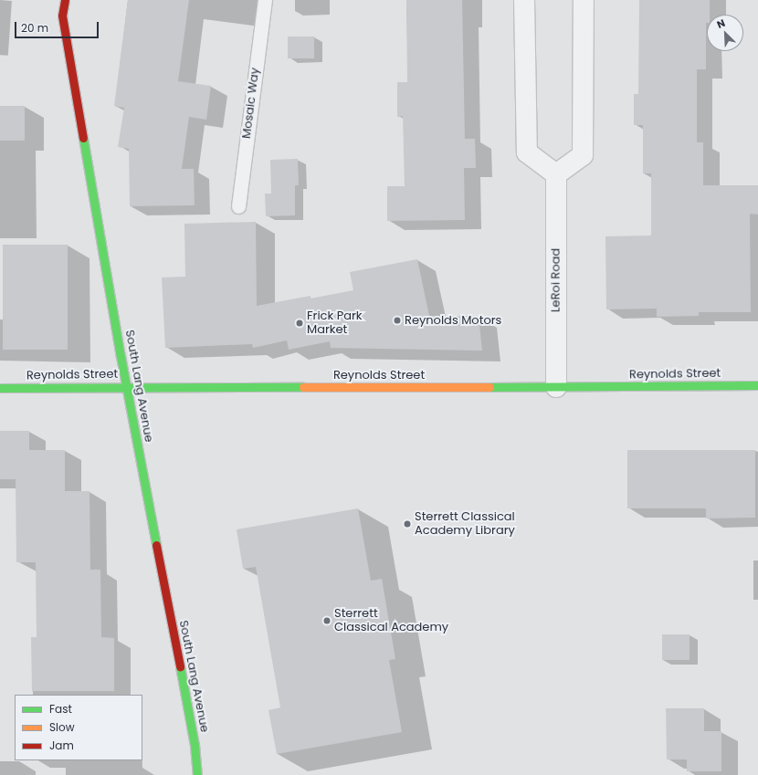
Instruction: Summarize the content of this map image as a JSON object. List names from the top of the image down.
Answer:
{
  "streets": {
    "street": ["LeRoi Road", "Reynolds Street", "South Lang Avenue"],
    "lane": ["Mosaic Way"]
  },
  "crossings": [
    ["LeRoi Road", "Reynolds Street"],
    ["Reynolds Street", "South Lang Avenue"]
  ],
  "places": [
    "Reynolds Motors",
    "Frick Park Market",
    "Sterrett Classical Academy Library",
    "Sterrett Classical Academy"
  ],
  "legend": ["Fast", "Slow", "Jam"],
  "scale_bar": "20 m",
  "north": "top left"
}
